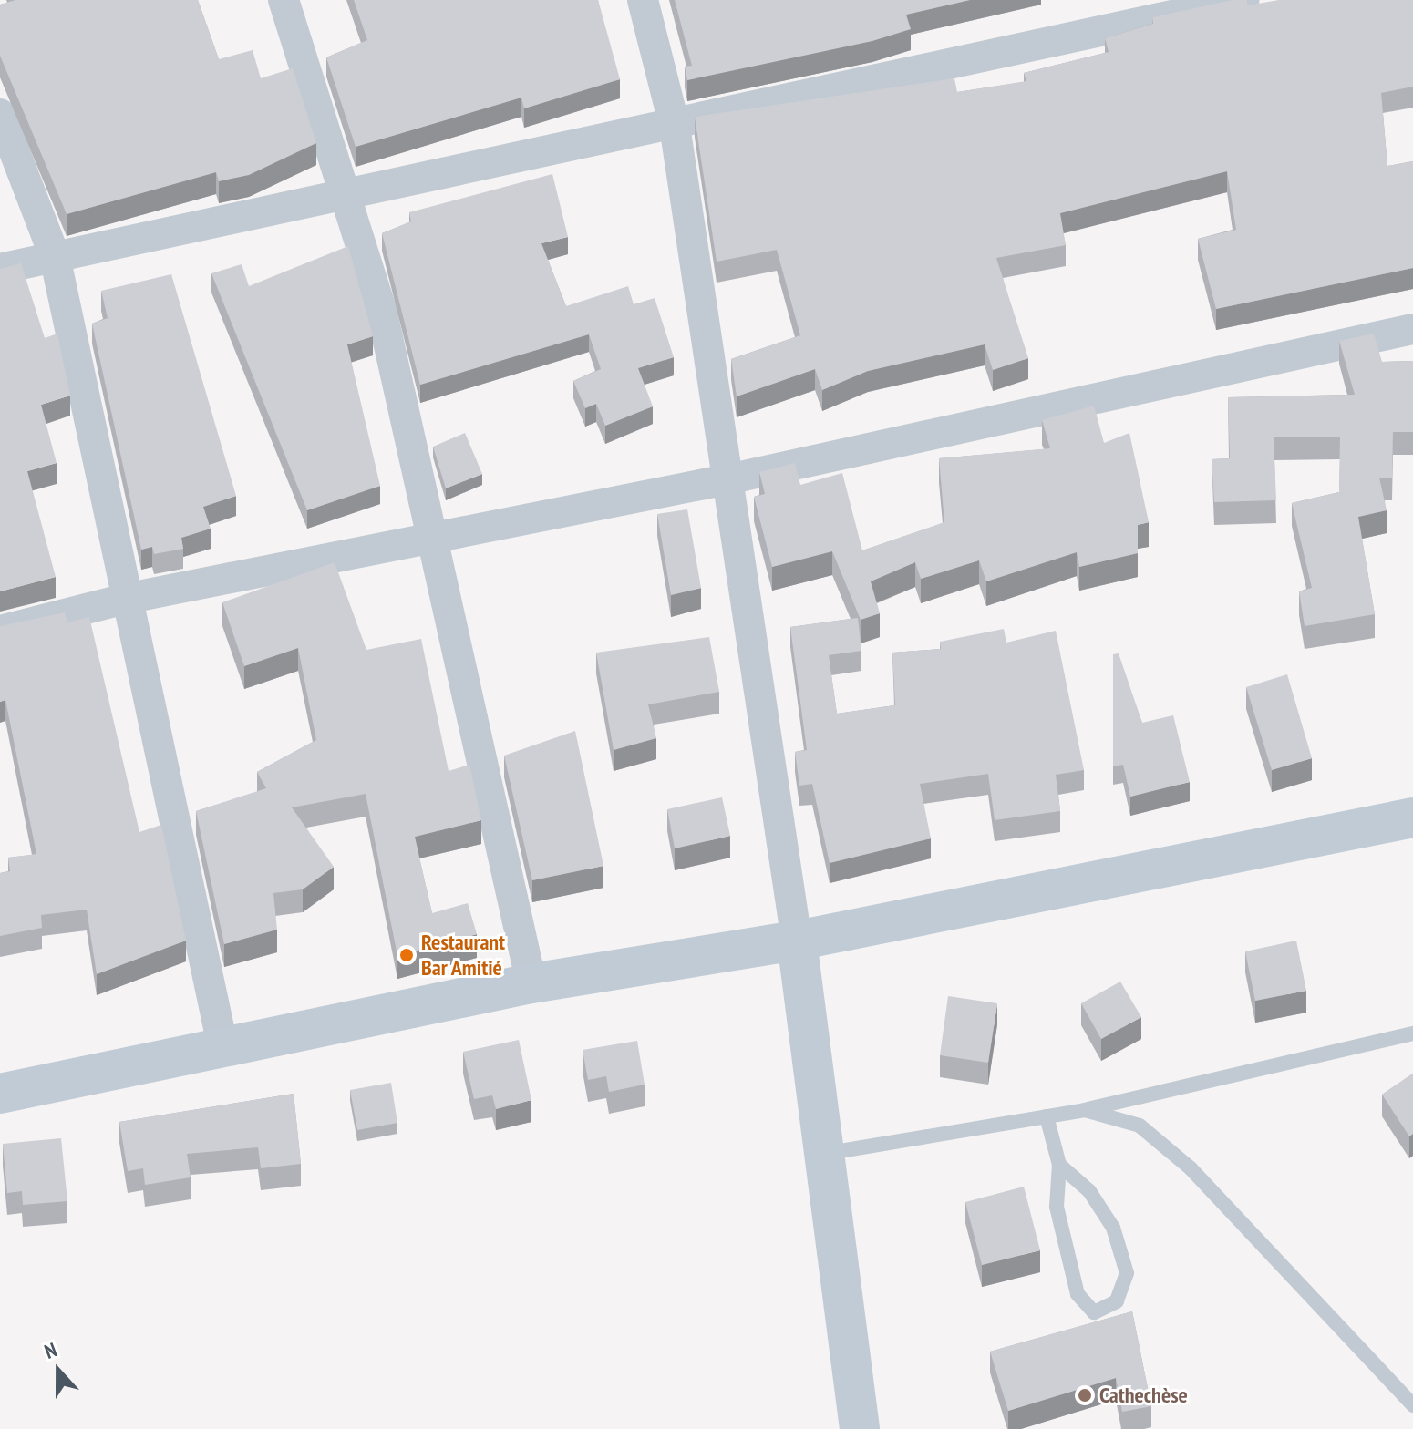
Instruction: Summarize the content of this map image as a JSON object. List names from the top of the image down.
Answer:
{
  "places": ["Restaurant Bar Amitié", "Cathechèse"],
  "north": "top"
}
